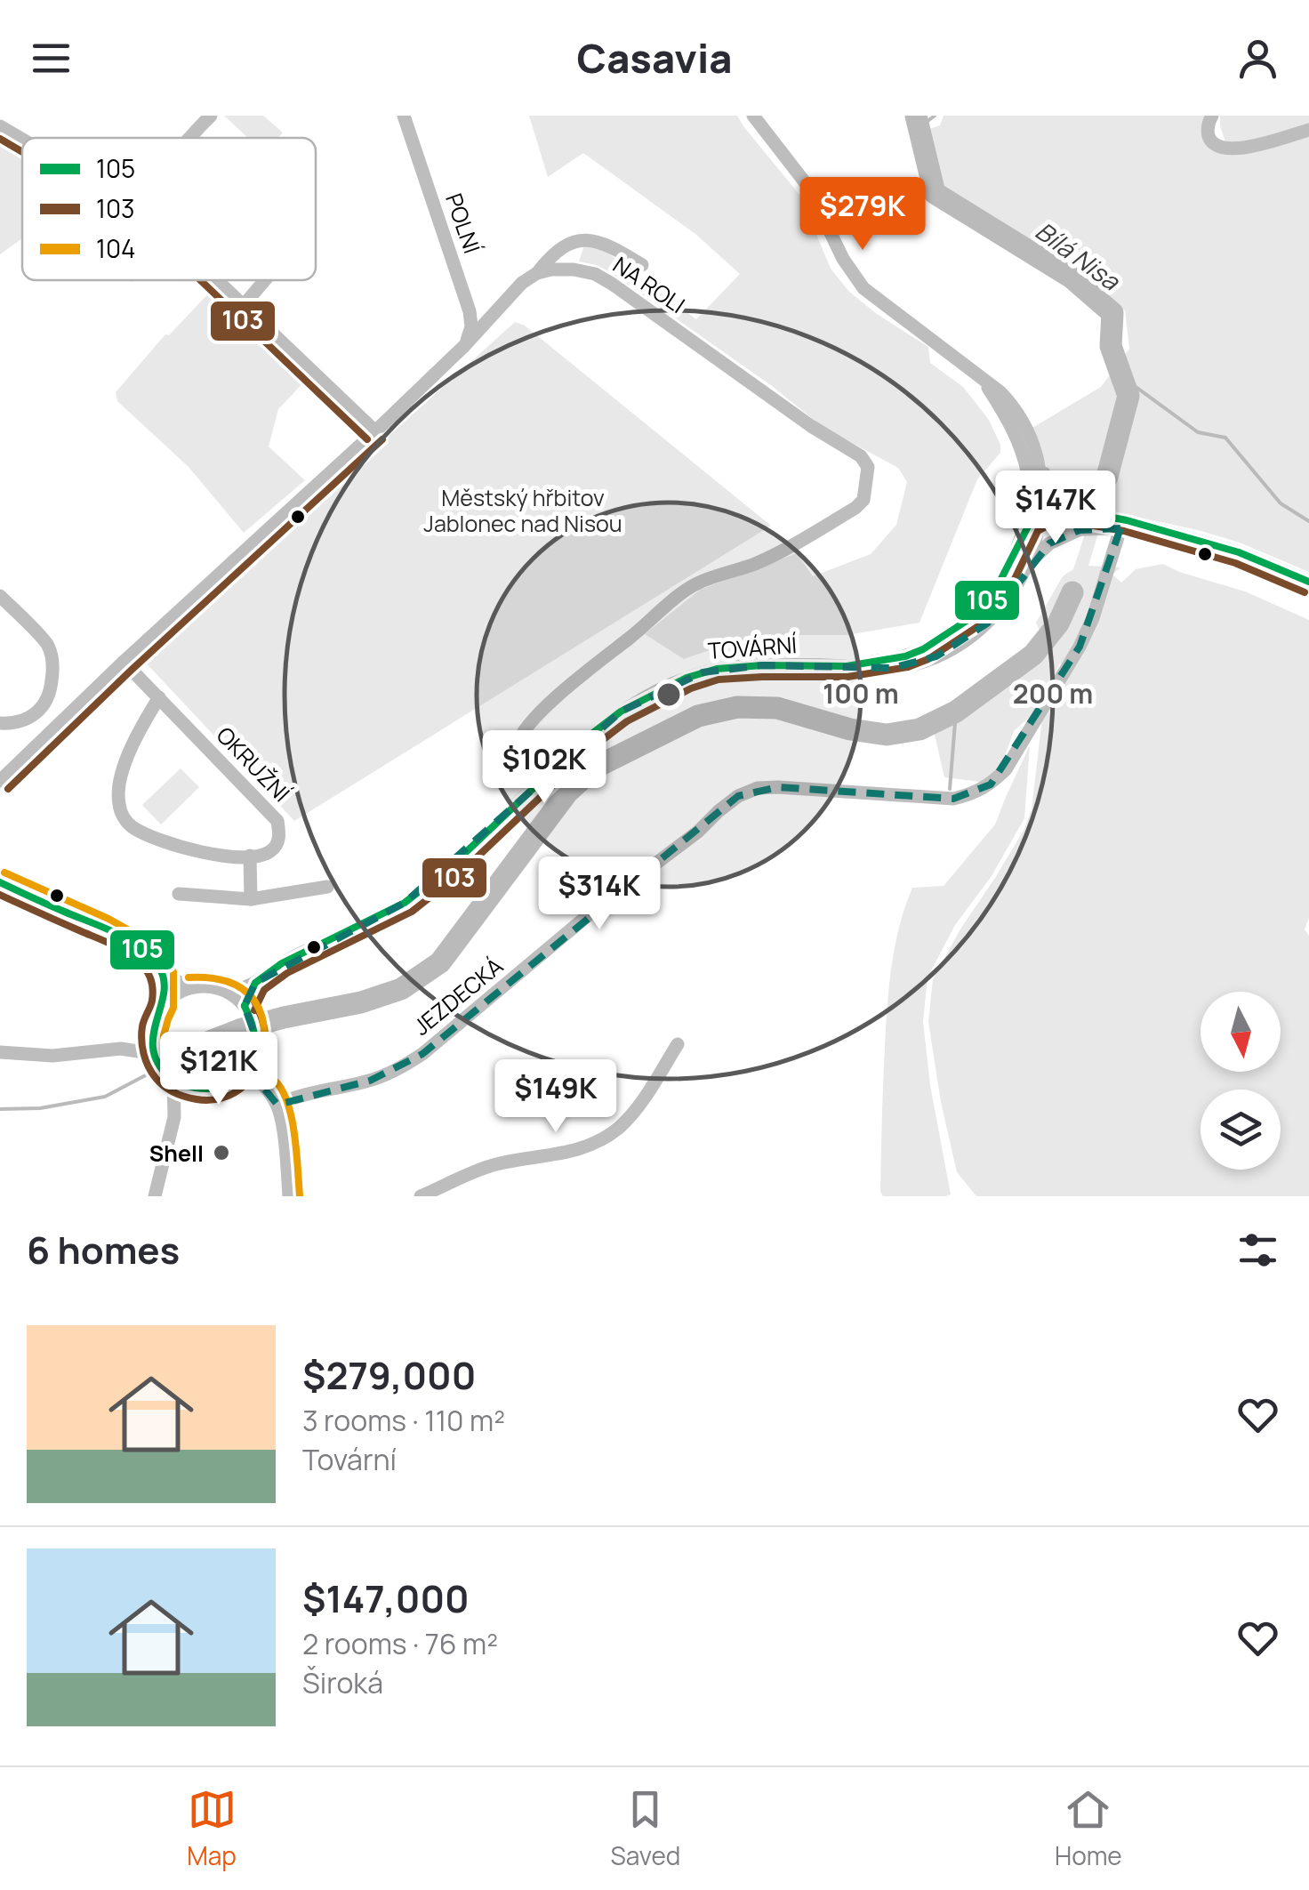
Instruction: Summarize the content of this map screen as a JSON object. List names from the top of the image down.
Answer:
{
  "streets": {
    "street": [
      "POLNÍ",
      "NA ROLI",
      "TOVÁRNÍ",
      "OKRUŽNÍ",
      "JEZDECKÁ"
    ]
  },
  "crossings": [
    ["NA ROLI", "TOVÁRNÍ"]
  ],
  "water": ["Bílá Nisa"],
  "parks": ["Městský hřbitov Jablonec nad Nisou"],
  "places": ["Shell"],
  "lines": ["transit line 103", "transit line 105", "transit line 104"],
  "legend": ["105", "103", "104"],
  "north": "bottom",
  "page": {
    "header": "Casavia",
    "price": [
      "$279K",
      "$147K",
      "$102K",
      "$314K",
      "$121K",
      "$149K"
    ],
    "heading": "6 homes",
    "list": [
      {
        "name": "$279,000",
        "note": "3 rooms · 110 m² · Tovární"
      },
      {
        "name": "$147,000",
        "note": "2 rooms · 76 m² · Široká"
      }
    ],
    "tabs": ["Map", "Saved", "Home"]
  },
  "rings": ["100 m", "200 m"]
}
